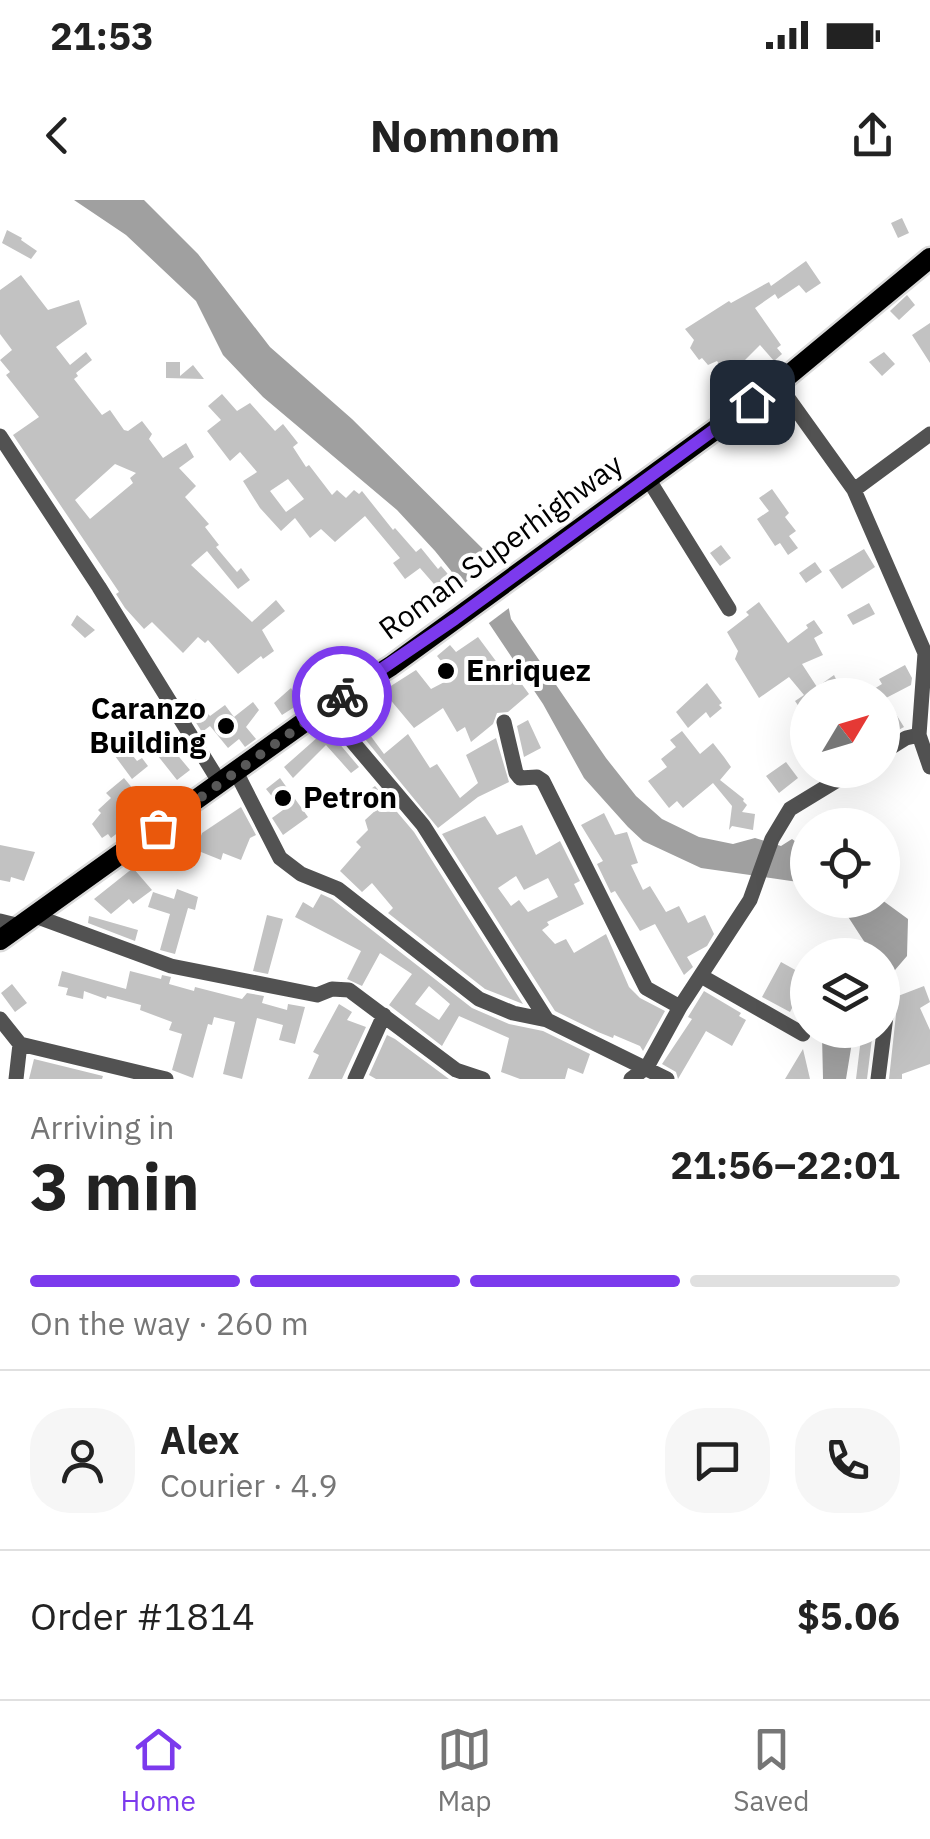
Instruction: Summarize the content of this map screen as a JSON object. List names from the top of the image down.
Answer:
{
  "streets": {
    "main road": ["Roman Superhighway"]
  },
  "places": ["Enriquez", "Caranzo Building", "Petron"],
  "north": "top right",
  "page": {
    "status": "21:53",
    "header": "Nomnom",
    "heading": ["3 min", "Arriving in", "21:56–22:01"],
    "panel": [
      "Alex",
      "Courier · 4.9",
      "Order #1814",
      "$5.06"
    ],
    "bar": "On the way · 260 m",
    "tabs": ["Home", "Map", "Saved"]
  }
}
